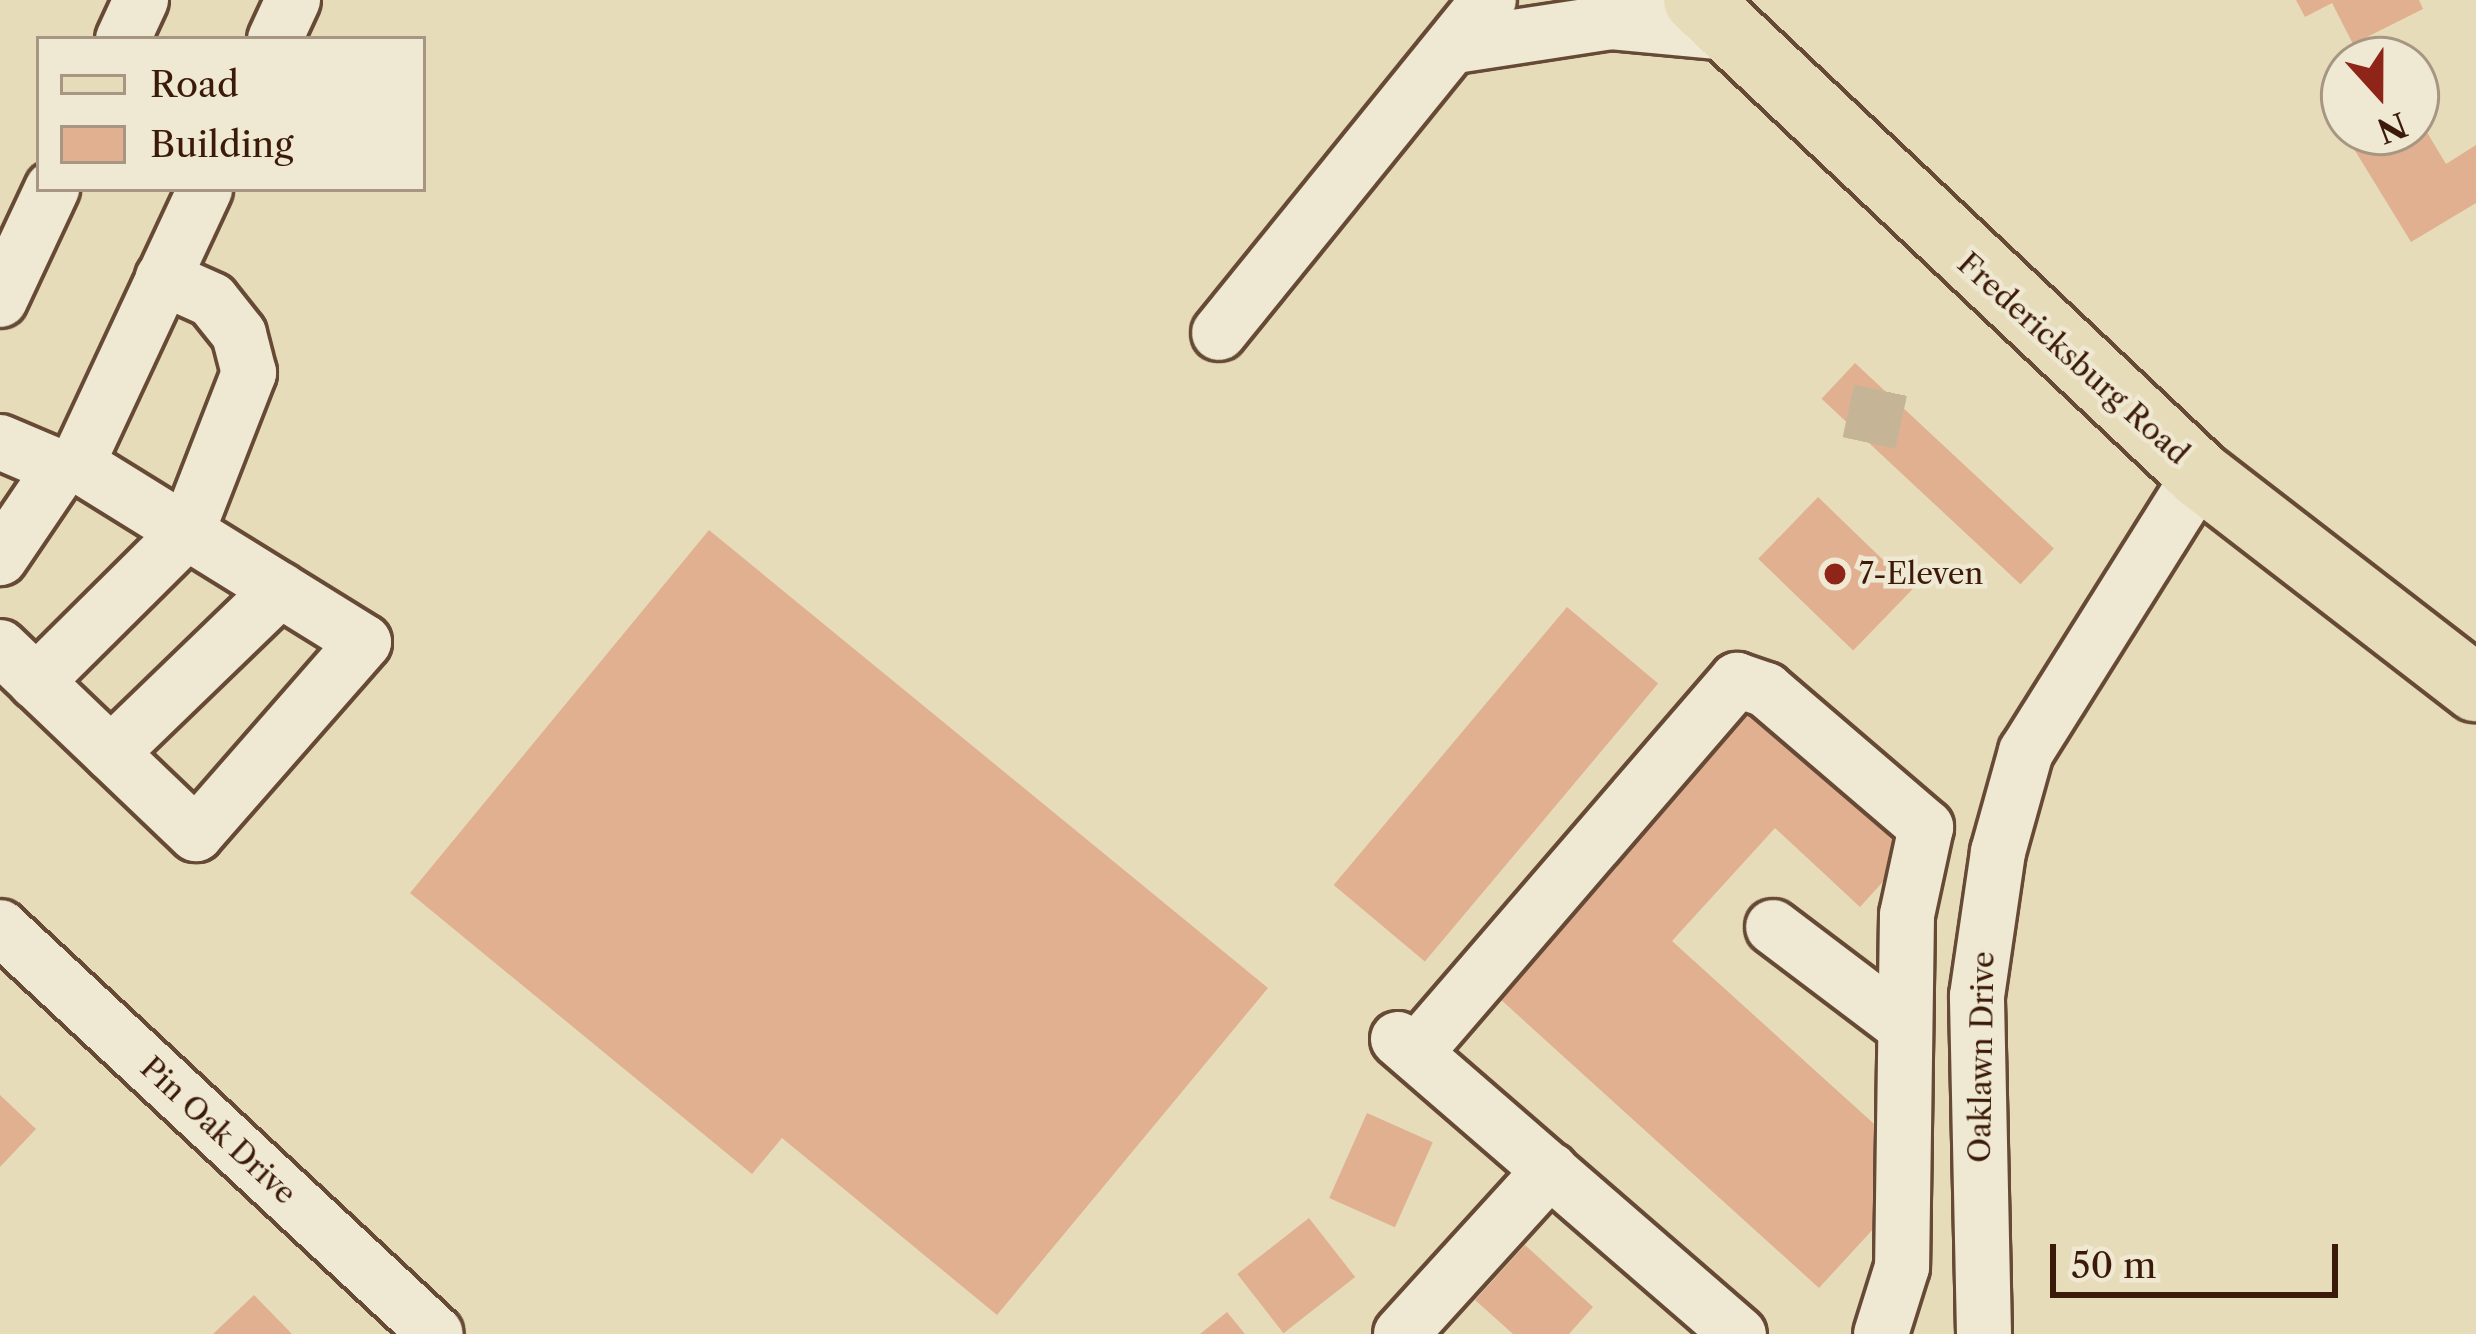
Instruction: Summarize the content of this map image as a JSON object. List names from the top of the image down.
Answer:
{
  "streets": {
    "main road": ["Fredericksburg Road"],
    "street": ["Oaklawn Drive", "Pin Oak Drive"]
  },
  "crossings": [
    ["Fredericksburg Road", "Oaklawn Drive"]
  ],
  "places": ["7-Eleven"],
  "legend": ["Road", "Building"],
  "scale_bar": "50 m",
  "north": "bottom"
}
